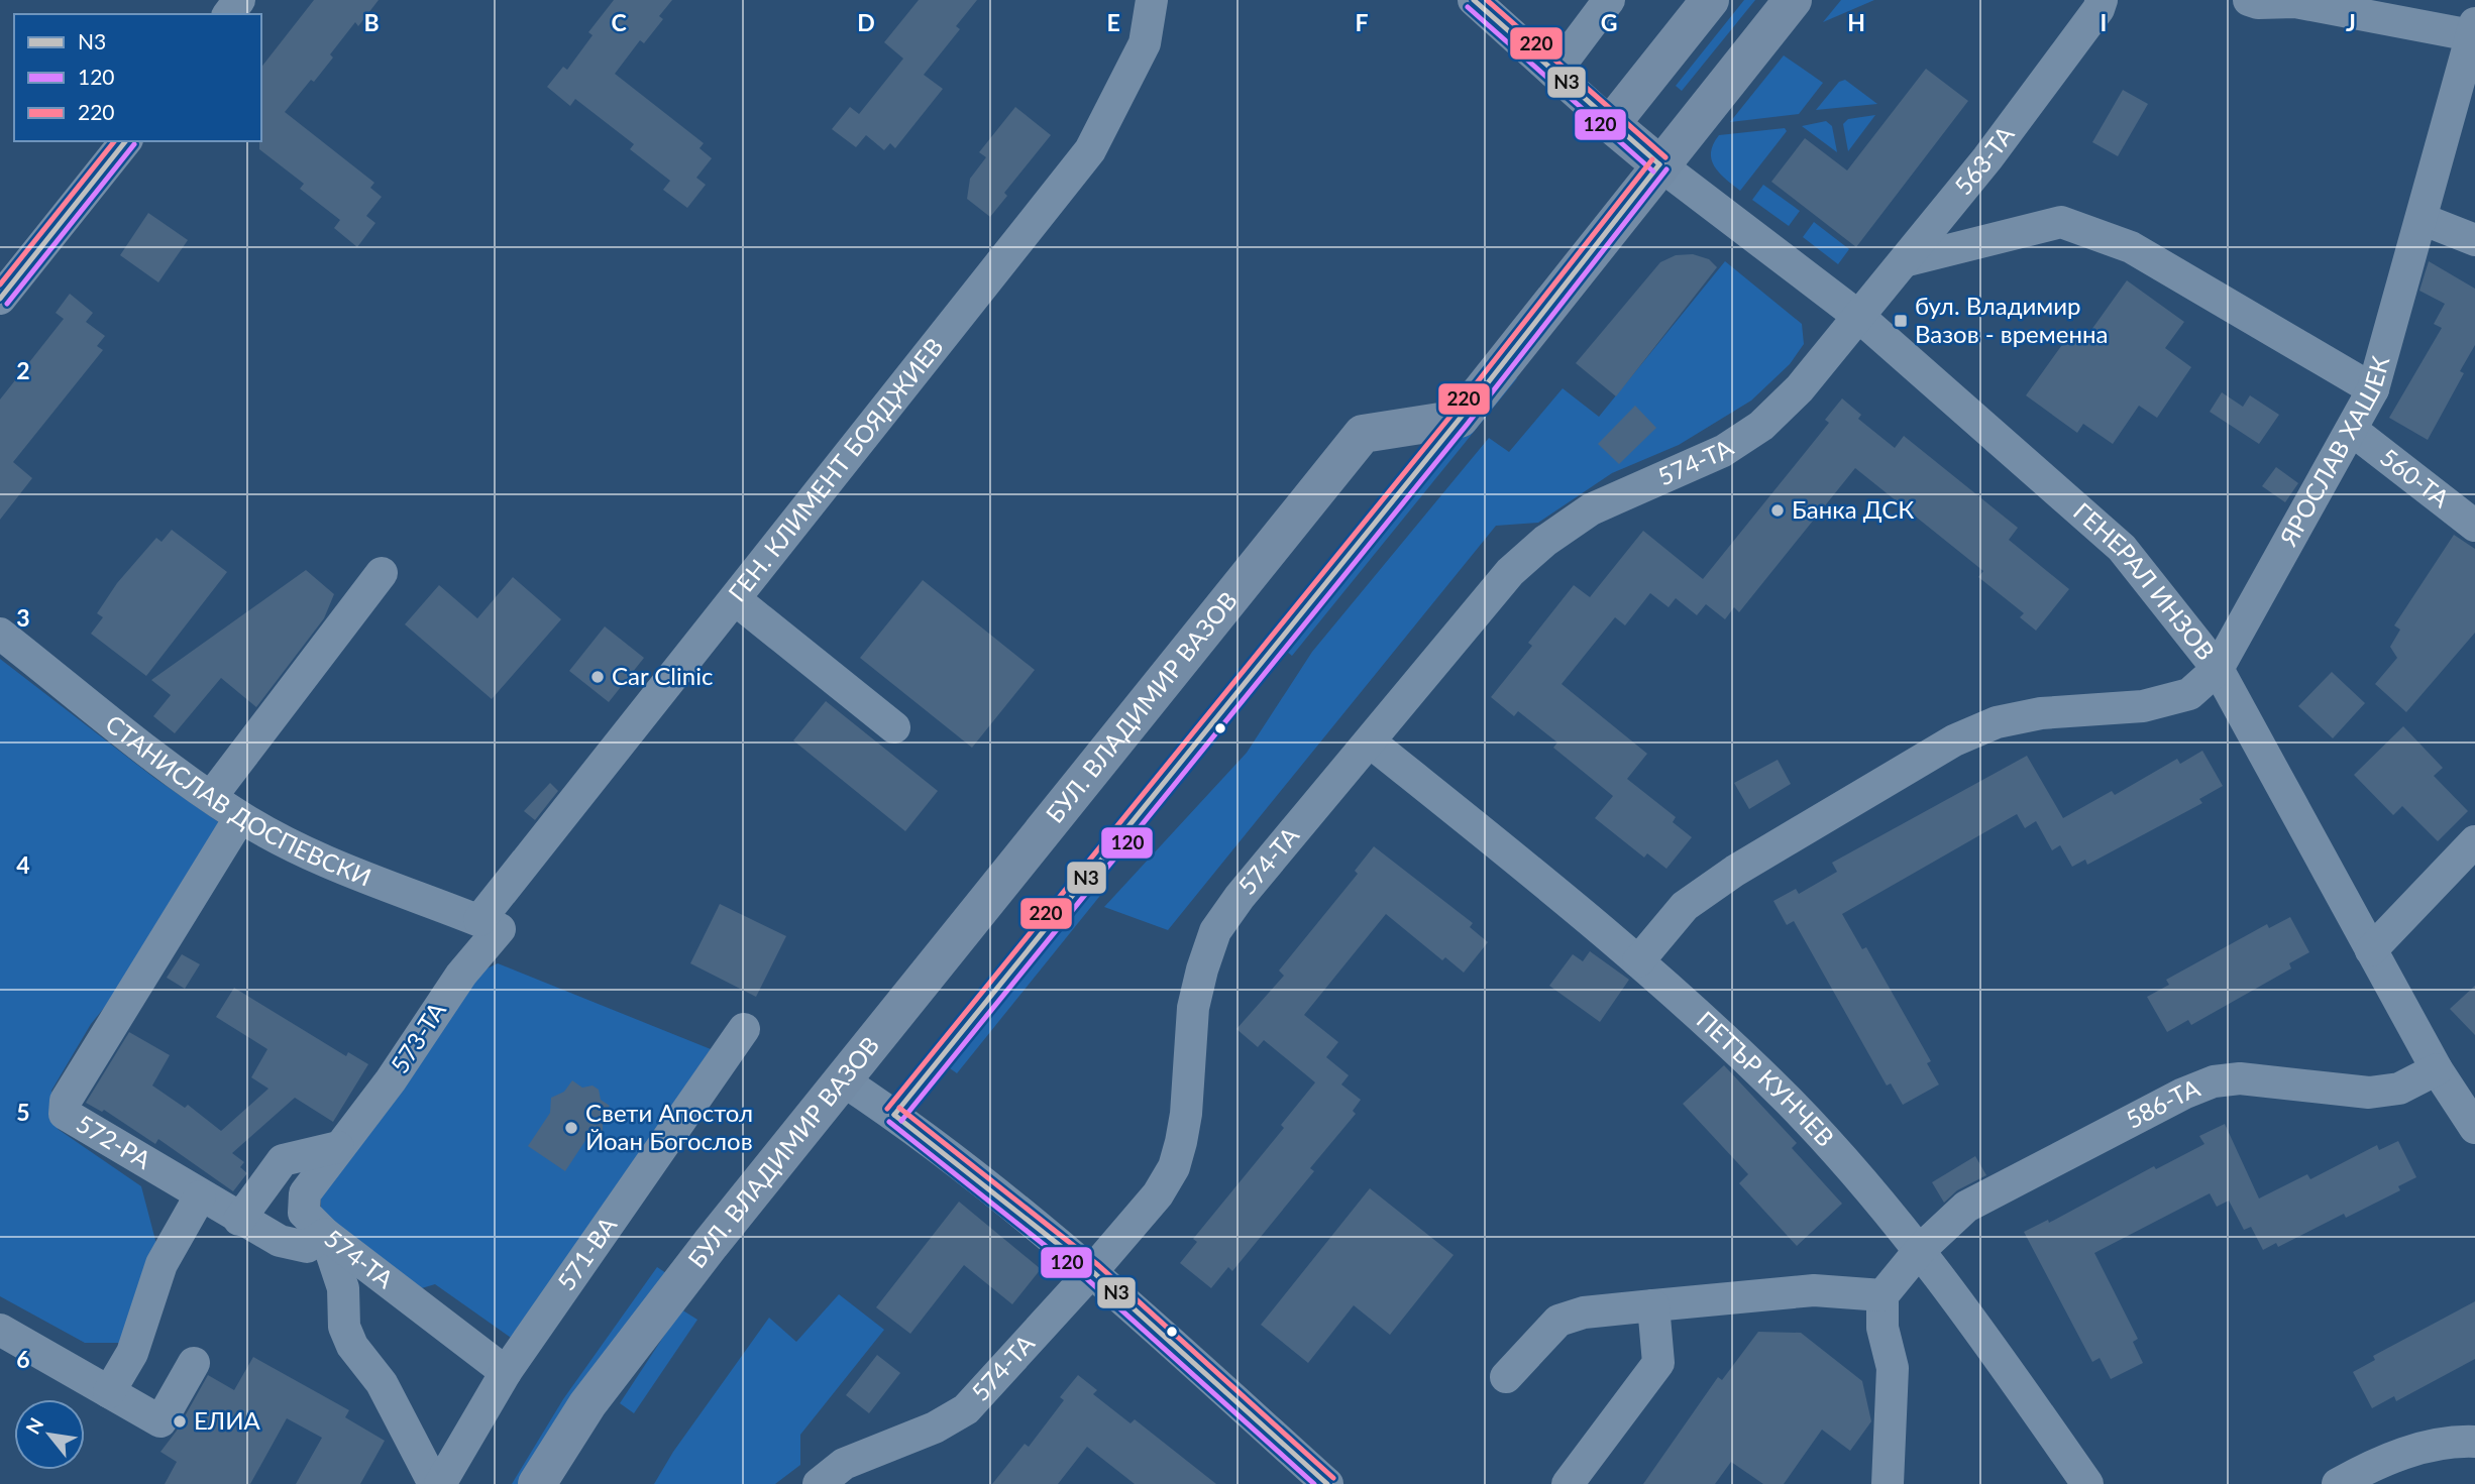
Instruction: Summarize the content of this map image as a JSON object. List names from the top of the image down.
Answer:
{
  "streets": {
    "main road": ["БУЛ. ВЛАДИМИР ВАЗОВ"],
    "street": [
      "563-ТА",
      "ЯРОСЛАВ ХАШЕК",
      "574-ТА",
      "ГЕН. КЛИМЕНТ БОЯДЖИЕВ",
      "560-ТА",
      "ГЕНЕРАЛ ИНЗОВ",
      "СТАНИСЛАВ ДОСПЕВСКИ",
      "573-ТА",
      "ПЕТЪР КУНЧЕВ",
      "586-ТА",
      "572-РА",
      "571-ВА"
    ]
  },
  "crossings": [
    ["563-ТА", "574-ТА"],
    ["563-ТА", "ГЕНЕРАЛ ИНЗОВ"],
    ["ЯРОСЛАВ ХАШЕК", "560-ТА"],
    ["ЯРОСЛАВ ХАШЕК", "ГЕНЕРАЛ ИНЗОВ"],
    ["ЯРОСЛАВ ХАШЕК", "ПЕТЪР КУНЧЕВ"],
    ["574-ТА", "ГЕНЕРАЛ ИНЗОВ"],
    ["574-ТА", "573-ТА"],
    ["574-ТА", "ПЕТЪР КУНЧЕВ"],
    ["574-ТА", "572-РА"],
    ["574-ТА", "571-ВА"],
    ["ГЕН. КЛИМЕНТ БОЯДЖИЕВ", "СТАНИСЛАВ ДОСПЕВСКИ"],
    ["ГЕН. КЛИМЕНТ БОЯДЖИЕВ", "573-ТА"],
    ["ГЕНЕРАЛ ИНЗОВ", "БУЛ. ВЛАДИМИР ВАЗОВ"],
    ["ГЕНЕРАЛ ИНЗОВ", "586-ТА"],
    ["СТАНИСЛАВ ДОСПЕВСКИ", "573-ТА"],
    ["СТАНИСЛАВ ДОСПЕВСКИ", "572-РА"],
    ["ПЕТЪР КУНЧЕВ", "586-ТА"]
  ],
  "places": {
    "transit": ["бул. Владимир Вазов - временна"],
    "other": [
      "Банка ДСК",
      "Car Clinic",
      "Свети Апостол Йоан Богослов",
      "ЕЛИА"
    ]
  },
  "lines": ["transit line N3", "transit line 220", "transit line 120"],
  "legend": ["N3", "120", "220"],
  "north": "top left",
  "grid": {
    "columns": [
      "B",
      "C",
      "D",
      "E",
      "F",
      "G",
      "H",
      "I",
      "J"
    ],
    "rows": [
      "2",
      "3",
      "4",
      "5",
      "6"
    ]
  }
}
